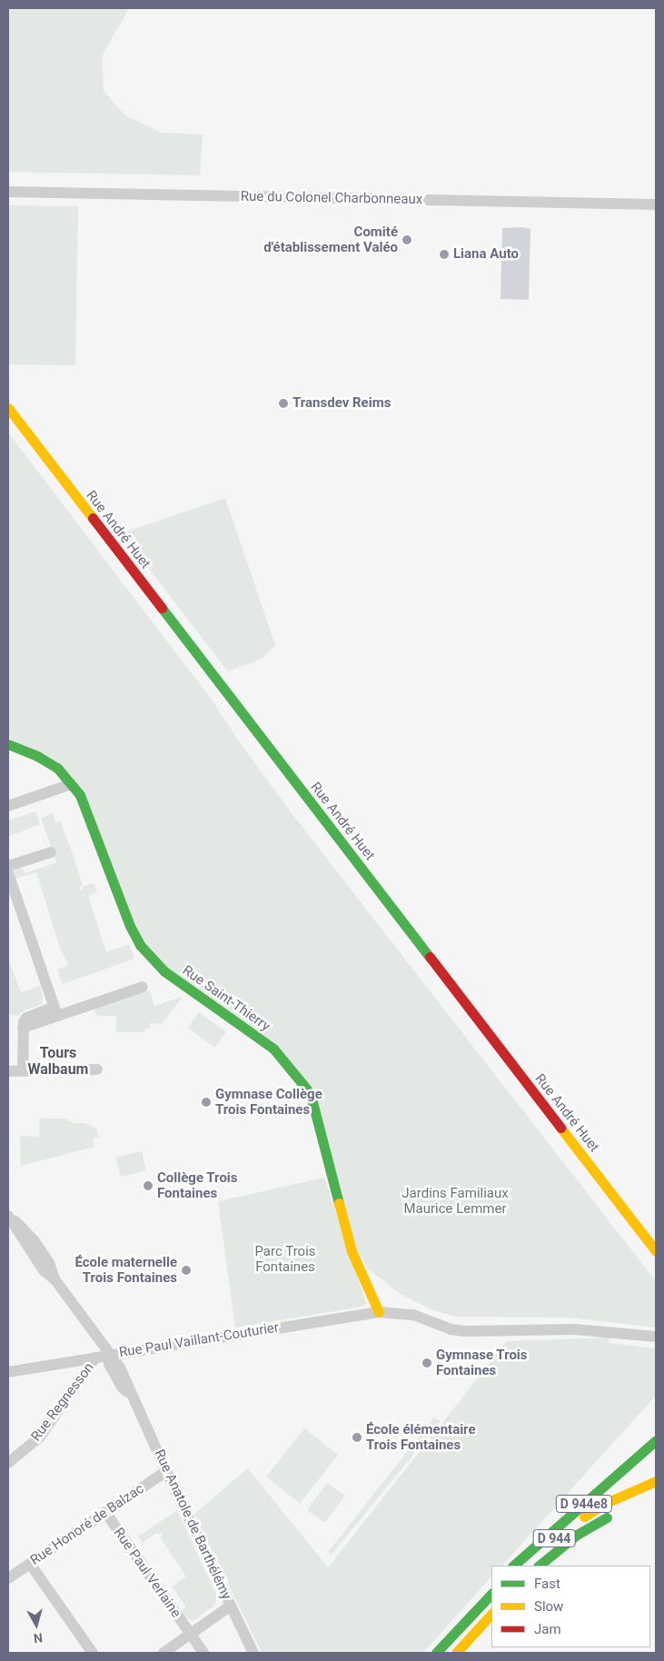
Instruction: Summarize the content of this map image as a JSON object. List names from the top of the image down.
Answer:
{
  "streets": {
    "main road": [
      "Rue André Huet",
      "Rue Saint-Thierry",
      "D 944e8",
      "D 944"
    ],
    "street": [
      "Rue du Colonel Charbonneaux",
      "Rue Paul Vaillant-Couturier",
      "Rue Regnesson",
      "Rue Honoré de Balzac",
      "Rue Anatole de Barthélémy",
      "Rue Paul Verlaine"
    ]
  },
  "crossings": [
    ["Rue Saint-Thierry", "Rue Paul Vaillant-Couturier"],
    ["Rue Paul Vaillant-Couturier", "Rue Anatole de Barthélémy"],
    ["Rue Honoré de Balzac", "Rue Anatole de Barthélémy"],
    ["Rue Honoré de Balzac", "Rue Paul Verlaine"]
  ],
  "districts": ["Tours Walbaum"],
  "parks": ["Jardins Familiaux Maurice Lemmer", "Parc Trois Fontaines"],
  "places": [
    "Comité d'établissement Valéo",
    "Liana Auto",
    "Transdev Reims",
    "Gymnase Collège Trois Fontaines",
    "Collège Trois Fontaines",
    "École maternelle Trois Fontaines",
    "Gymnase Trois Fontaines",
    "École élémentaire Trois Fontaines"
  ],
  "legend": ["Fast", "Slow", "Jam"],
  "north": "bottom"
}
